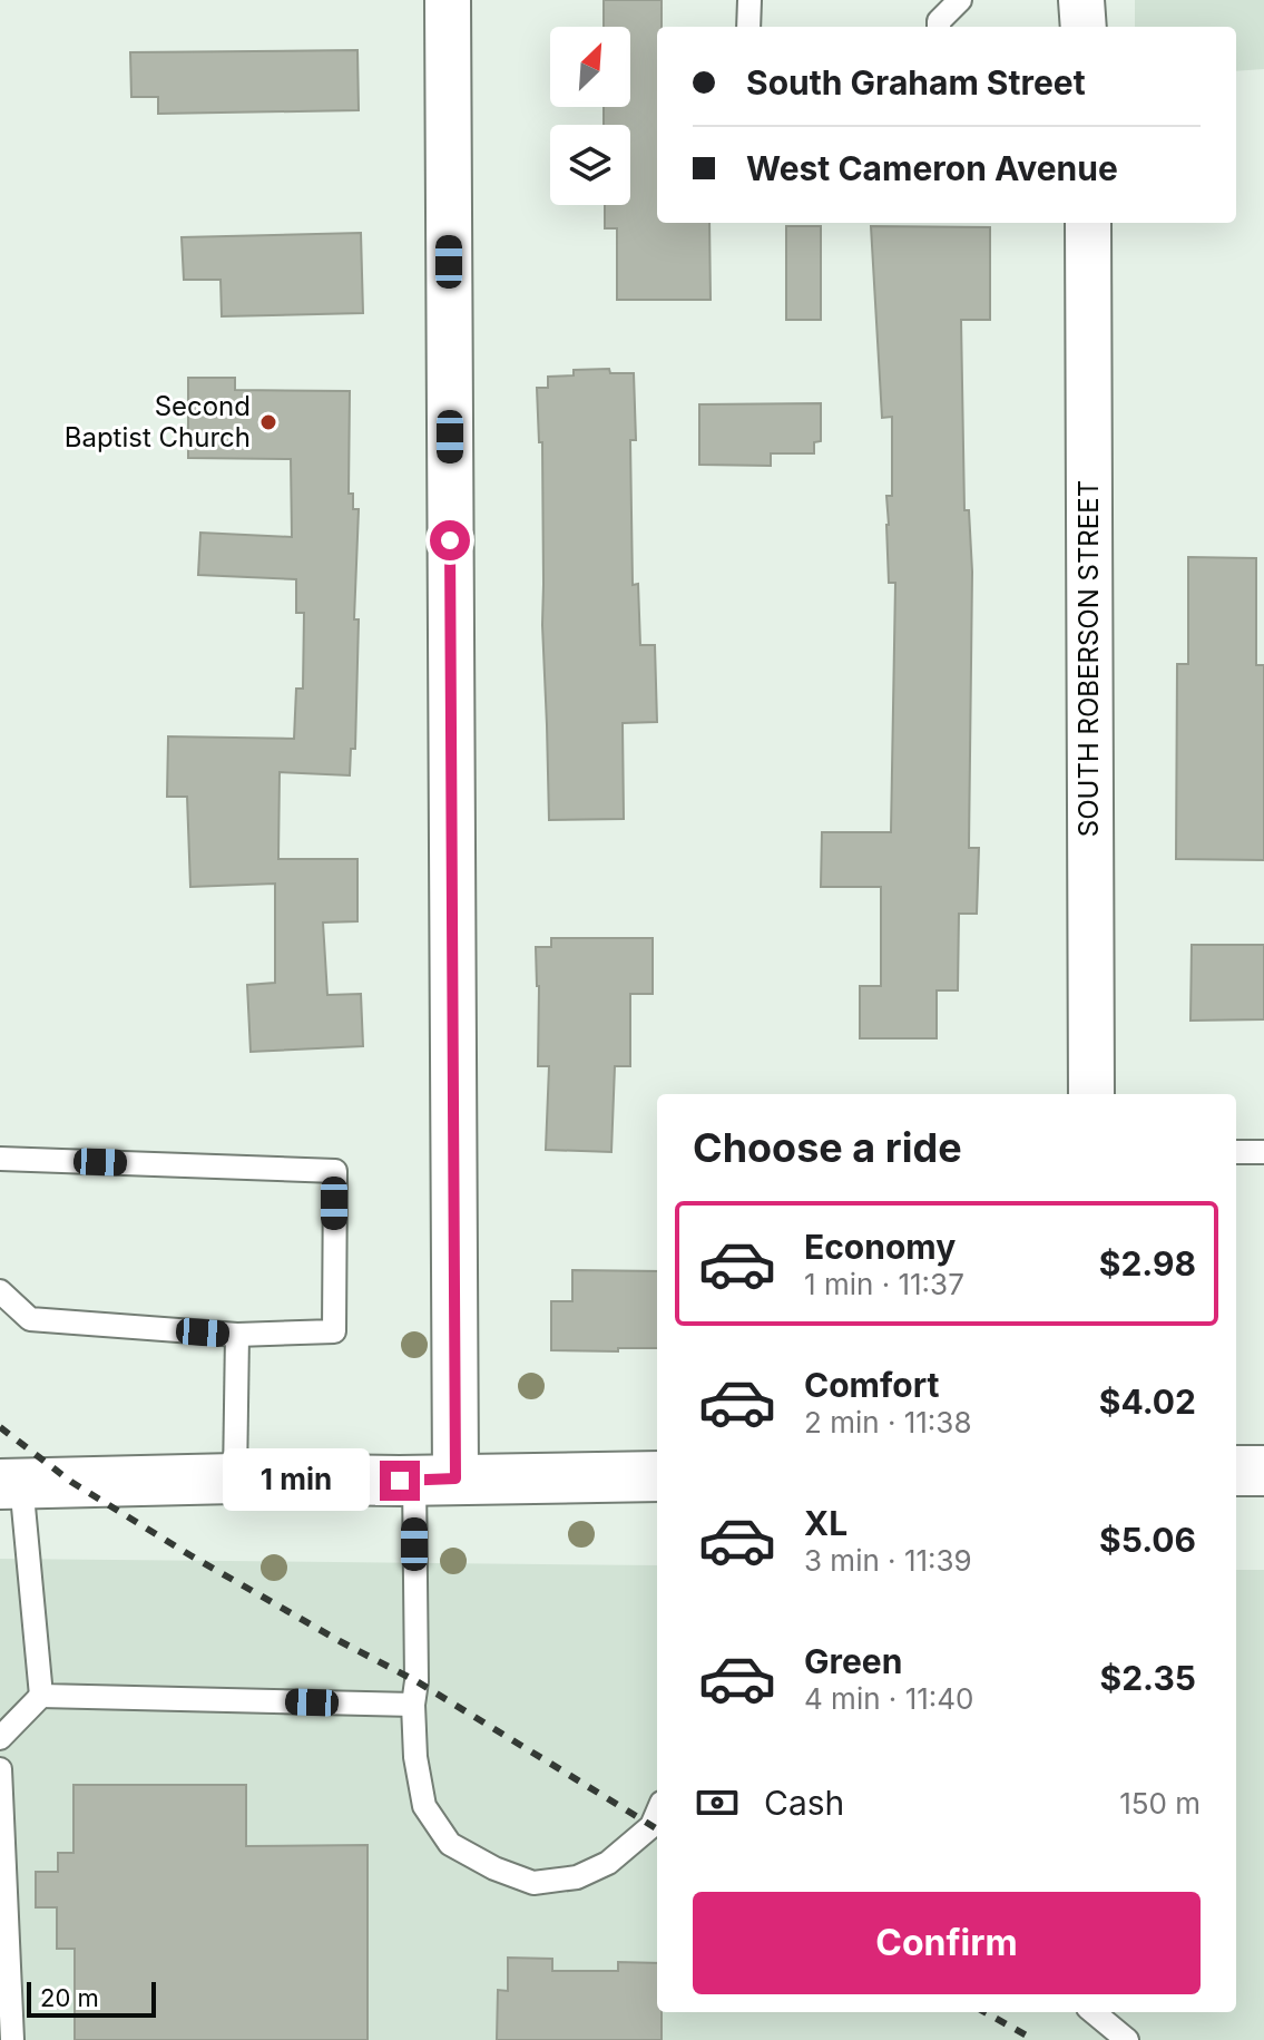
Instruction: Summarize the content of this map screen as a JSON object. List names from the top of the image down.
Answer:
{
  "streets": {
    "street": ["SOUTH ROBERSON STREET"]
  },
  "places": ["Second Baptist Church"],
  "scale_bar": "20 m",
  "north": "top right",
  "page": {
    "banner": ["South Graham Street", "West Cameron Avenue"],
    "heading": "Choose a ride",
    "list": [
      {
        "name": "Economy",
        "note": "1 min · 11:37",
        "value": "$2.98"
      },
      {
        "name": "Comfort",
        "note": "2 min · 11:38",
        "value": "$4.02"
      },
      {
        "name": "XL",
        "note": "3 min · 11:39",
        "value": "$5.06"
      },
      {
        "name": "Green",
        "note": "4 min · 11:40",
        "value": "$2.35"
      }
    ],
    "bubble": "1 min",
    "pay": ["Cash", "150 m"],
    "buttons": "Confirm",
    "scale": "20 m"
  }
}
